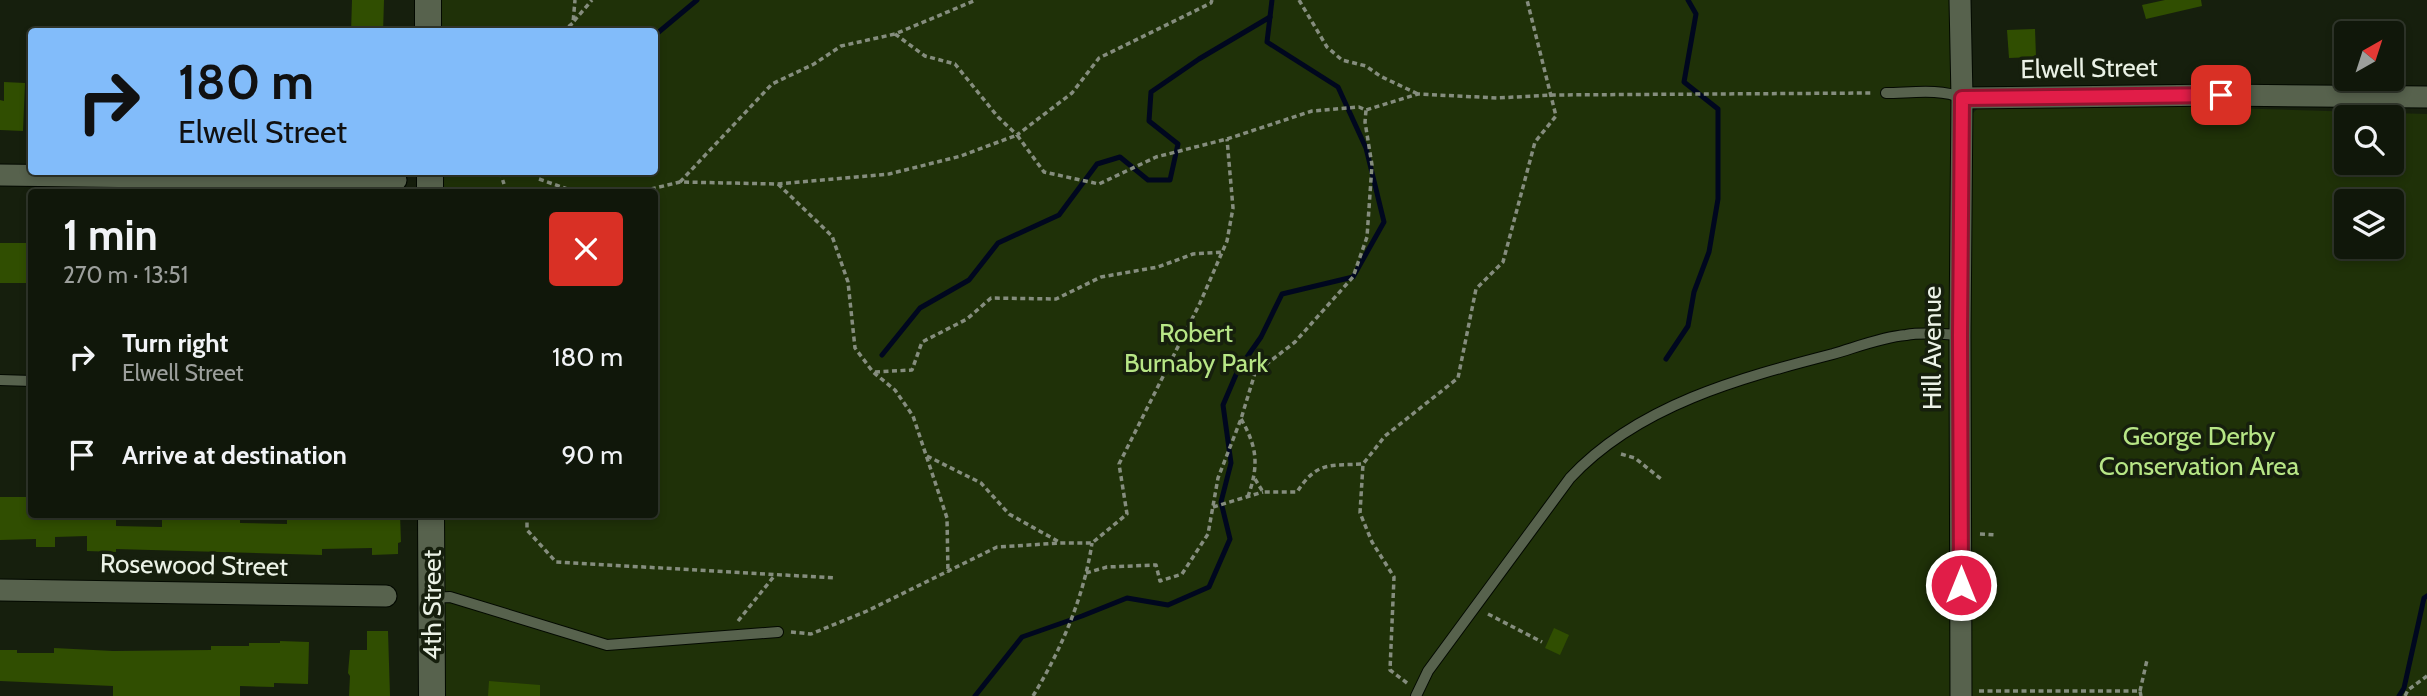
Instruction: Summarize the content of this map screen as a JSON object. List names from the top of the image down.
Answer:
{
  "streets": {
    "street": [
      "Elwell Street",
      "Hill Avenue",
      "Rosewood Street",
      "4th Street"
    ]
  },
  "crossings": [
    ["Elwell Street", "Hill Avenue"]
  ],
  "parks": ["Robert Burnaby Park", "George Derby Conservation Area"],
  "north": "top right",
  "page": {
    "turn": ["180 m", "Elwell Street"],
    "heading": ["1 min", "270 m · 13:51"],
    "list": [
      {
        "name": "Turn right",
        "note": "Elwell Street",
        "value": "180 m"
      },
      {
        "name": "Arrive at destination",
        "value": "90 m"
      }
    ]
  }
}
